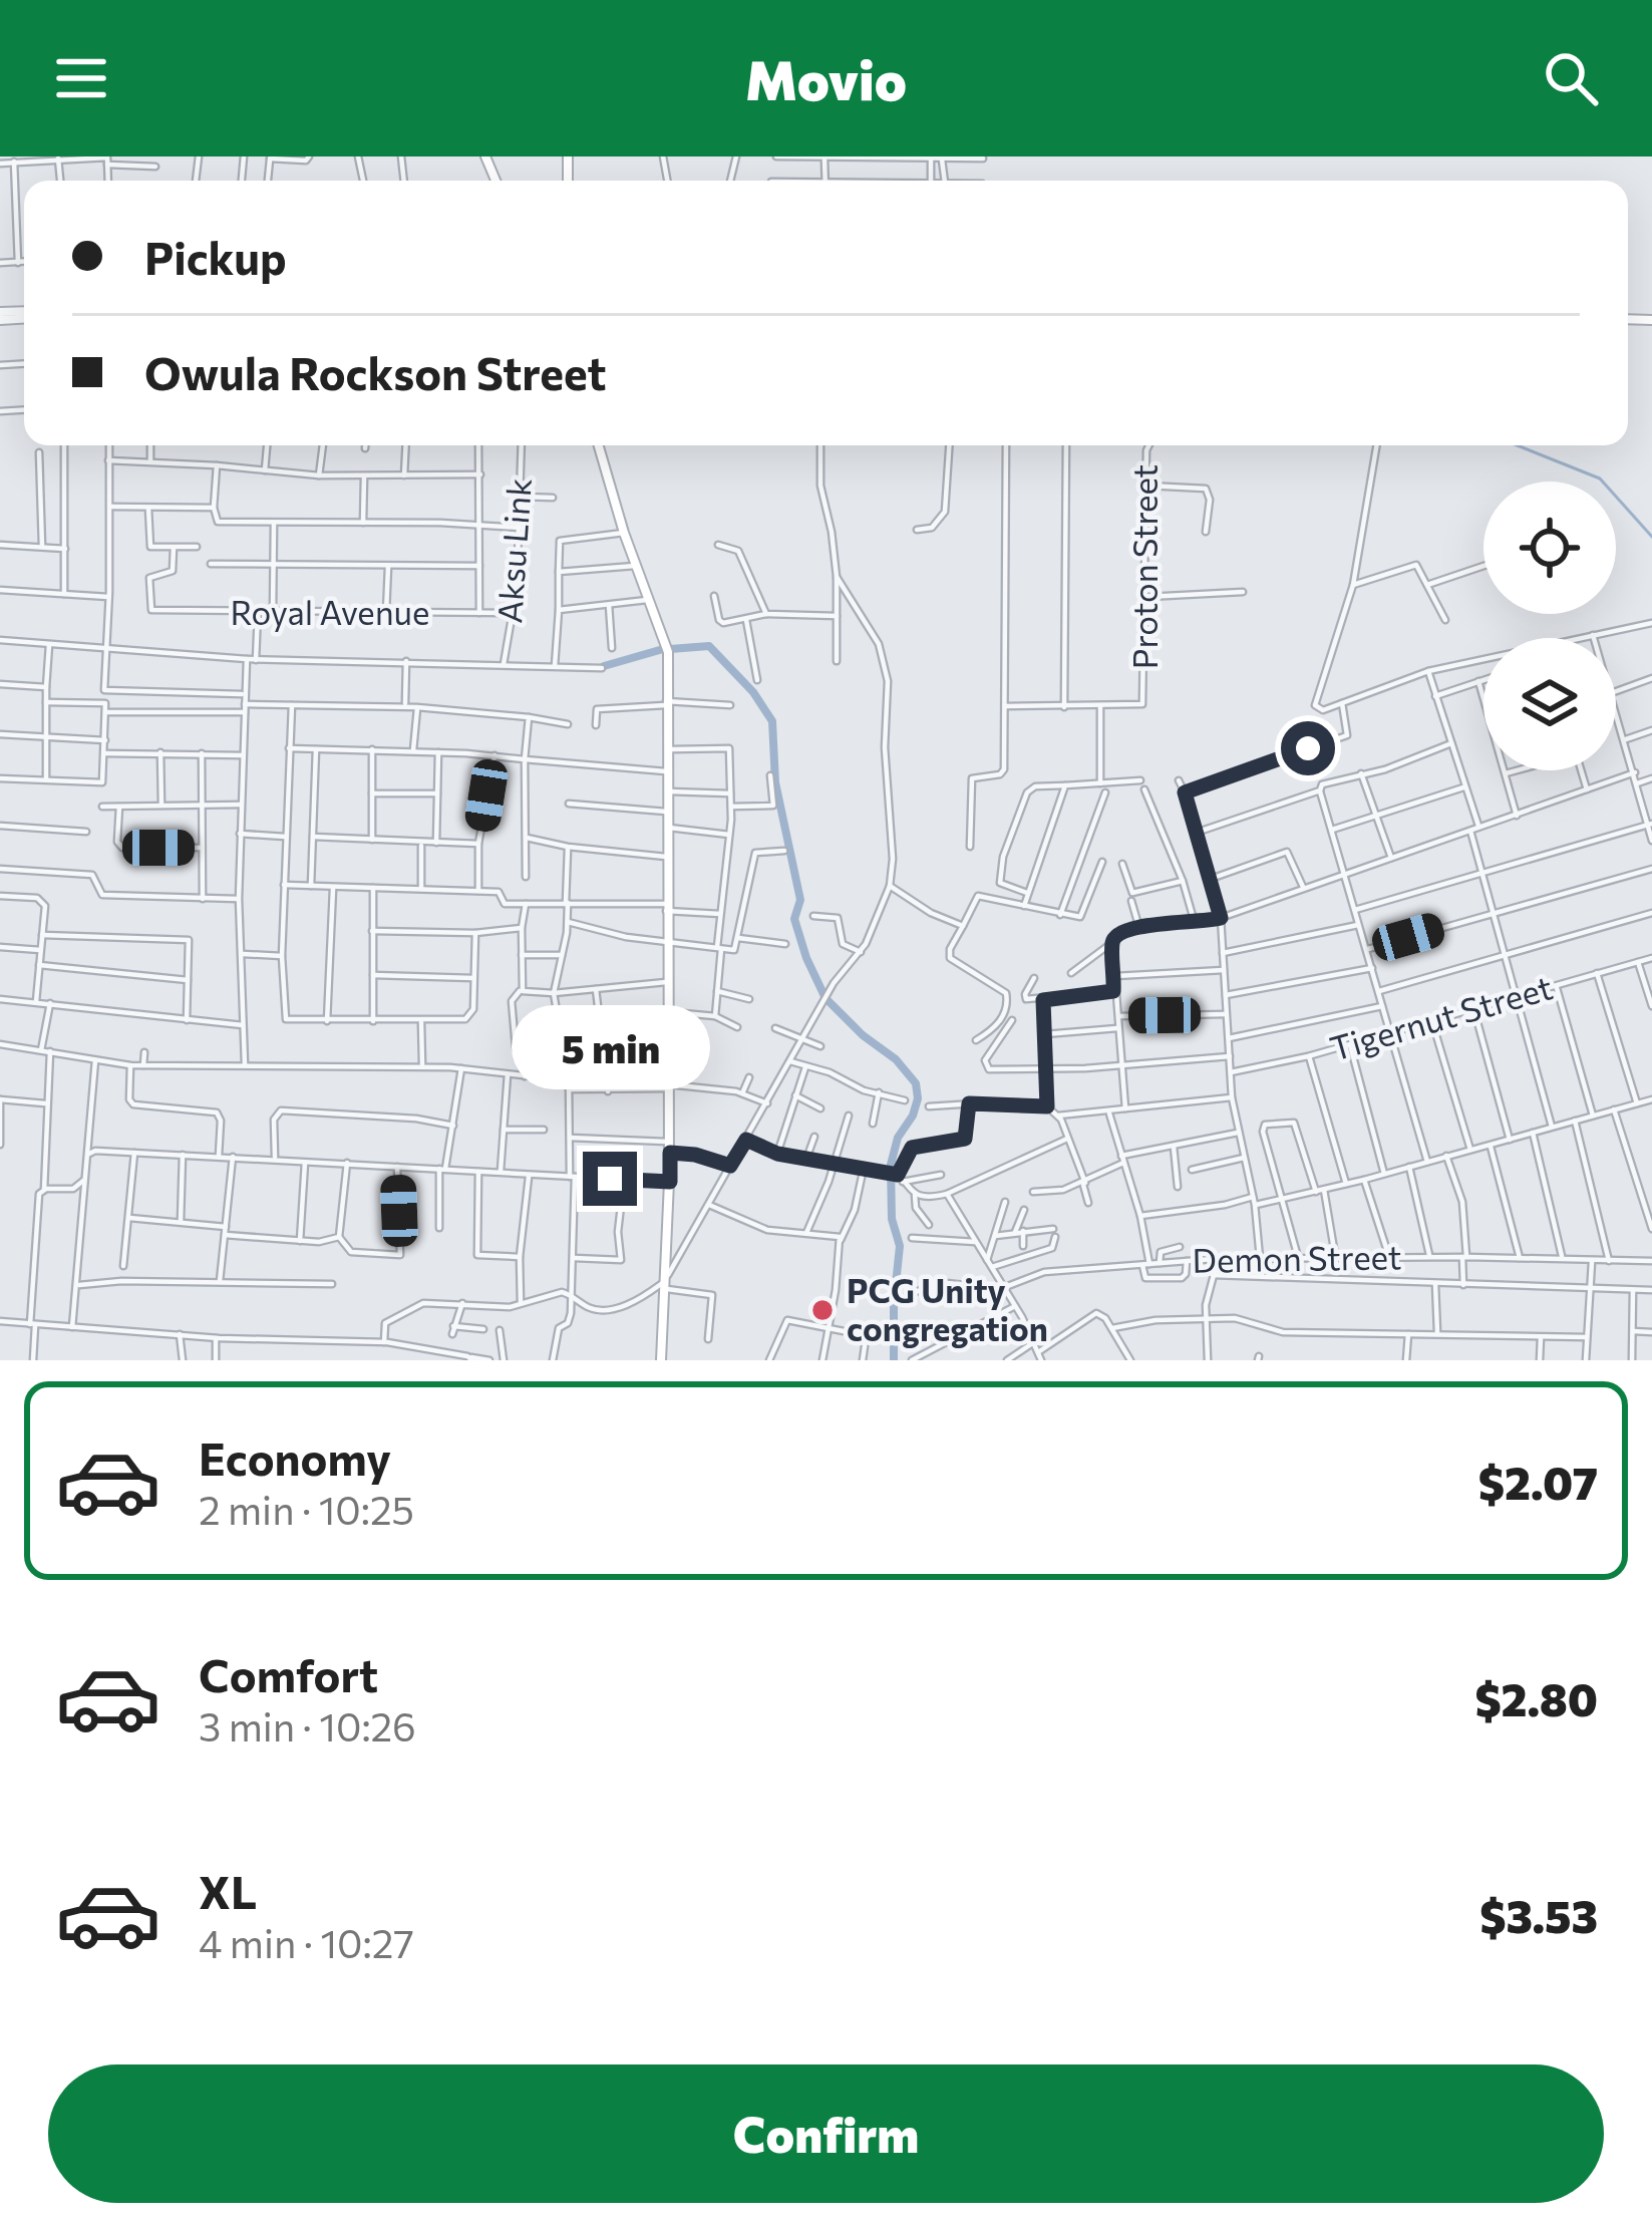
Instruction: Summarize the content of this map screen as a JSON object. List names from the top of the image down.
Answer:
{
  "streets": {
    "street": [
      "Aksu Link",
      "Proton Street",
      "Royal Avenue",
      "Tigernut Street",
      "Demon Street"
    ]
  },
  "crossings": [
    ["Aksu Link", "Royal Avenue"]
  ],
  "places": ["PCG Unity congregation"],
  "page": {
    "header": "Movio",
    "banner": ["Pickup", "Owula Rockson Street"],
    "bubble": "5 min",
    "list": [
      {
        "name": "Economy",
        "note": "2 min · 10:25",
        "value": "$2.07"
      },
      {
        "name": "Comfort",
        "note": "3 min · 10:26",
        "value": "$2.80"
      },
      {
        "name": "XL",
        "note": "4 min · 10:27",
        "value": "$3.53"
      }
    ],
    "buttons": "Confirm"
  }
}
